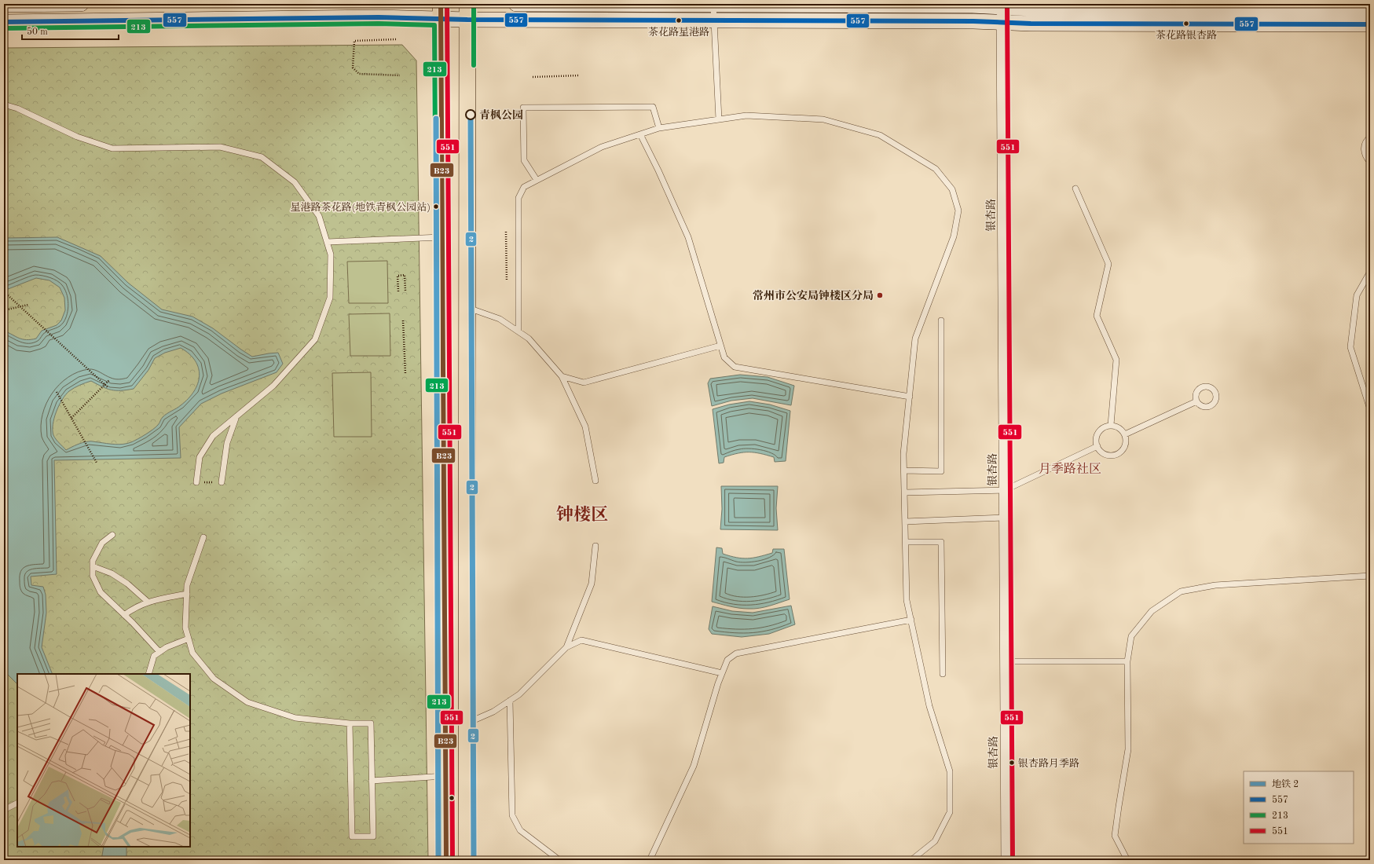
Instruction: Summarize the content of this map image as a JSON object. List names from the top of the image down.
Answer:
{
  "streets": {
    "street": ["银杏路"]
  },
  "districts": ["月季路社区", "钟楼区"],
  "places": [
    "茶花路星港路",
    "茶花路银杏路",
    "青枫公园",
    "星港路茶花路(地铁青枫公园站)",
    "常州市公安局钟楼区分局",
    "银杏路月季路"
  ],
  "lines": [
    "transit line 213",
    "transit line 551",
    "transit line B23",
    "transit line 557",
    "metro line 2"
  ],
  "legend": [
    "地铁 2",
    "557",
    "213",
    "551"
  ],
  "scale_bar": "50 m"
}
